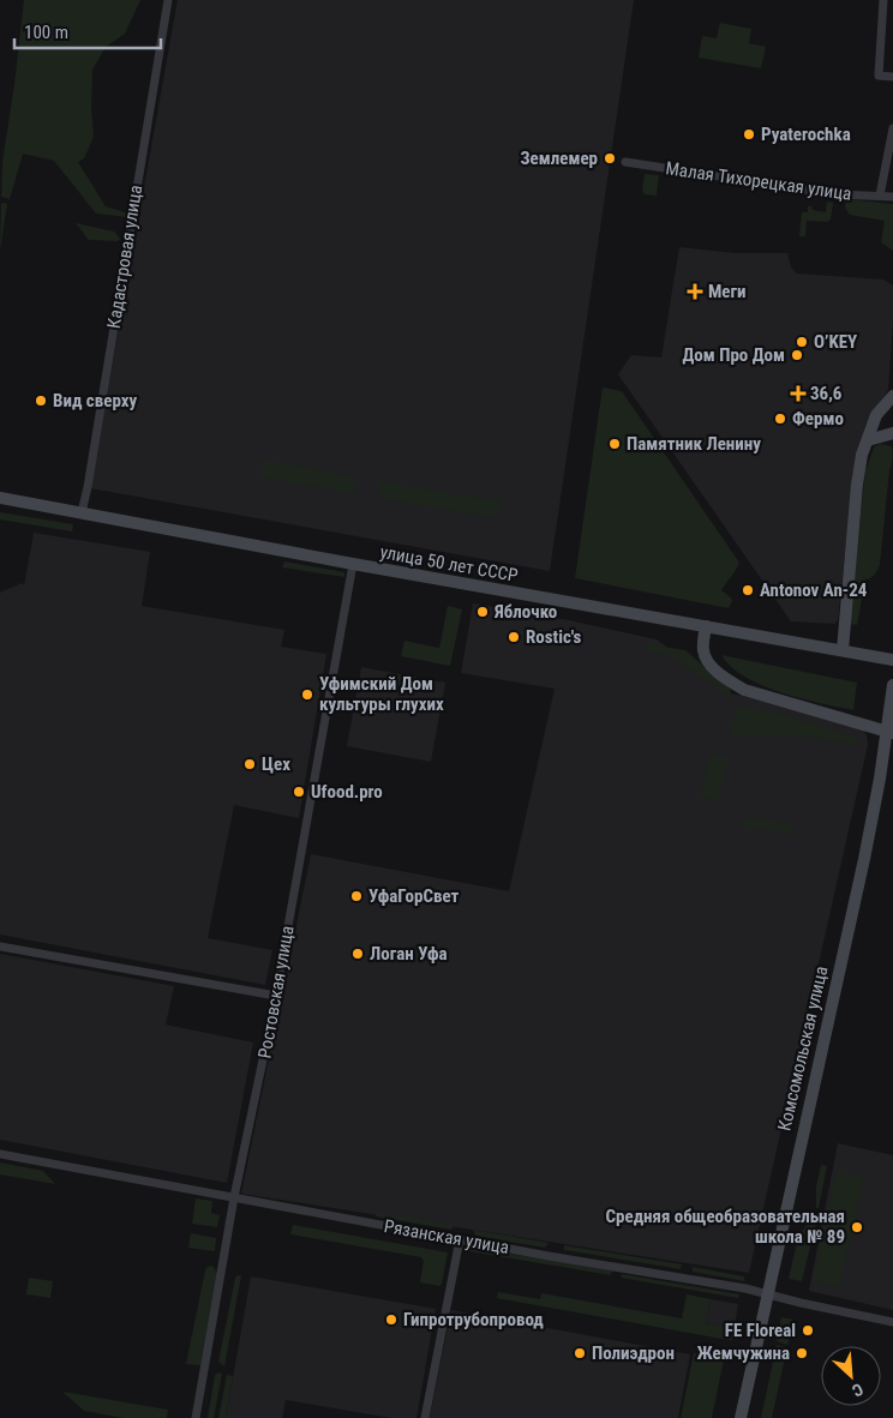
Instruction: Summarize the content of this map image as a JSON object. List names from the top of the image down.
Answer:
{
  "streets": {
    "main road": ["улица 50 лет СССР", "Комсомольская улица"],
    "street": [
      "Малая Тихорецкая улица",
      "Кадастровая улица",
      "Ростовская улица",
      "Рязанская улица"
    ]
  },
  "crossings": [
    ["Кадастровая улица", "улица 50 лет СССР"],
    ["улица 50 лет СССР", "Ростовская улица"],
    ["Ростовская улица", "Рязанская улица"],
    ["Комсомольская улица", "Рязанская улица"]
  ],
  "places": {
    "other": [
      "Pyaterochka",
      "Землемер",
      "O’KEY",
      "Дом Про Дом",
      "Вид сверху",
      "Фермо",
      "Памятник Ленину",
      "Antonov An-24",
      "Яблочко",
      "Rostic's",
      "Уфимский Дом культуры глухих",
      "Цех",
      "Ufood.pro",
      "УфаГорСвет",
      "Логан Уфа",
      "Средняя общеобразовательная школа № 89",
      "Гипротрубопровод",
      "FE Floreal",
      "Полиэдрон",
      "Жемчужина"
    ],
    "health": ["Меги", "36,6"]
  },
  "scale_bar": "100 m",
  "north": "bottom right"
}
